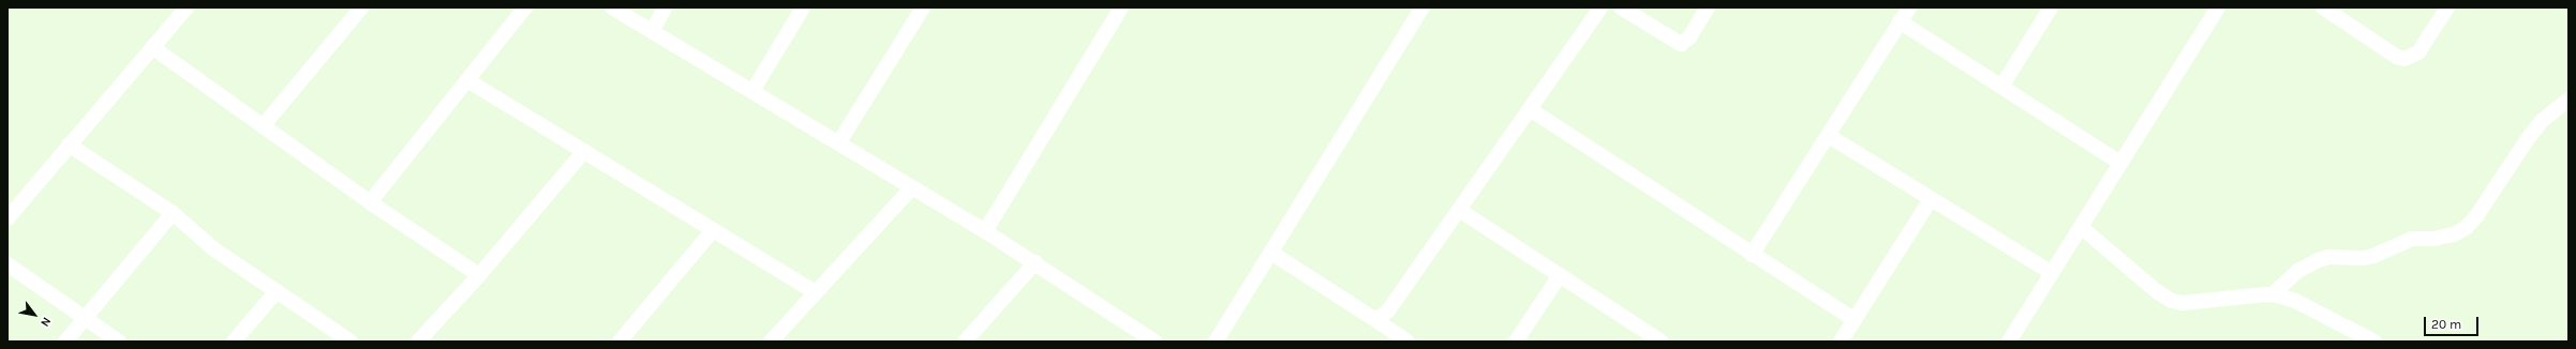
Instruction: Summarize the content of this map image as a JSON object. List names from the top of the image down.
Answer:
{
  "scale_bar": "20 m",
  "north": "bottom right"
}
